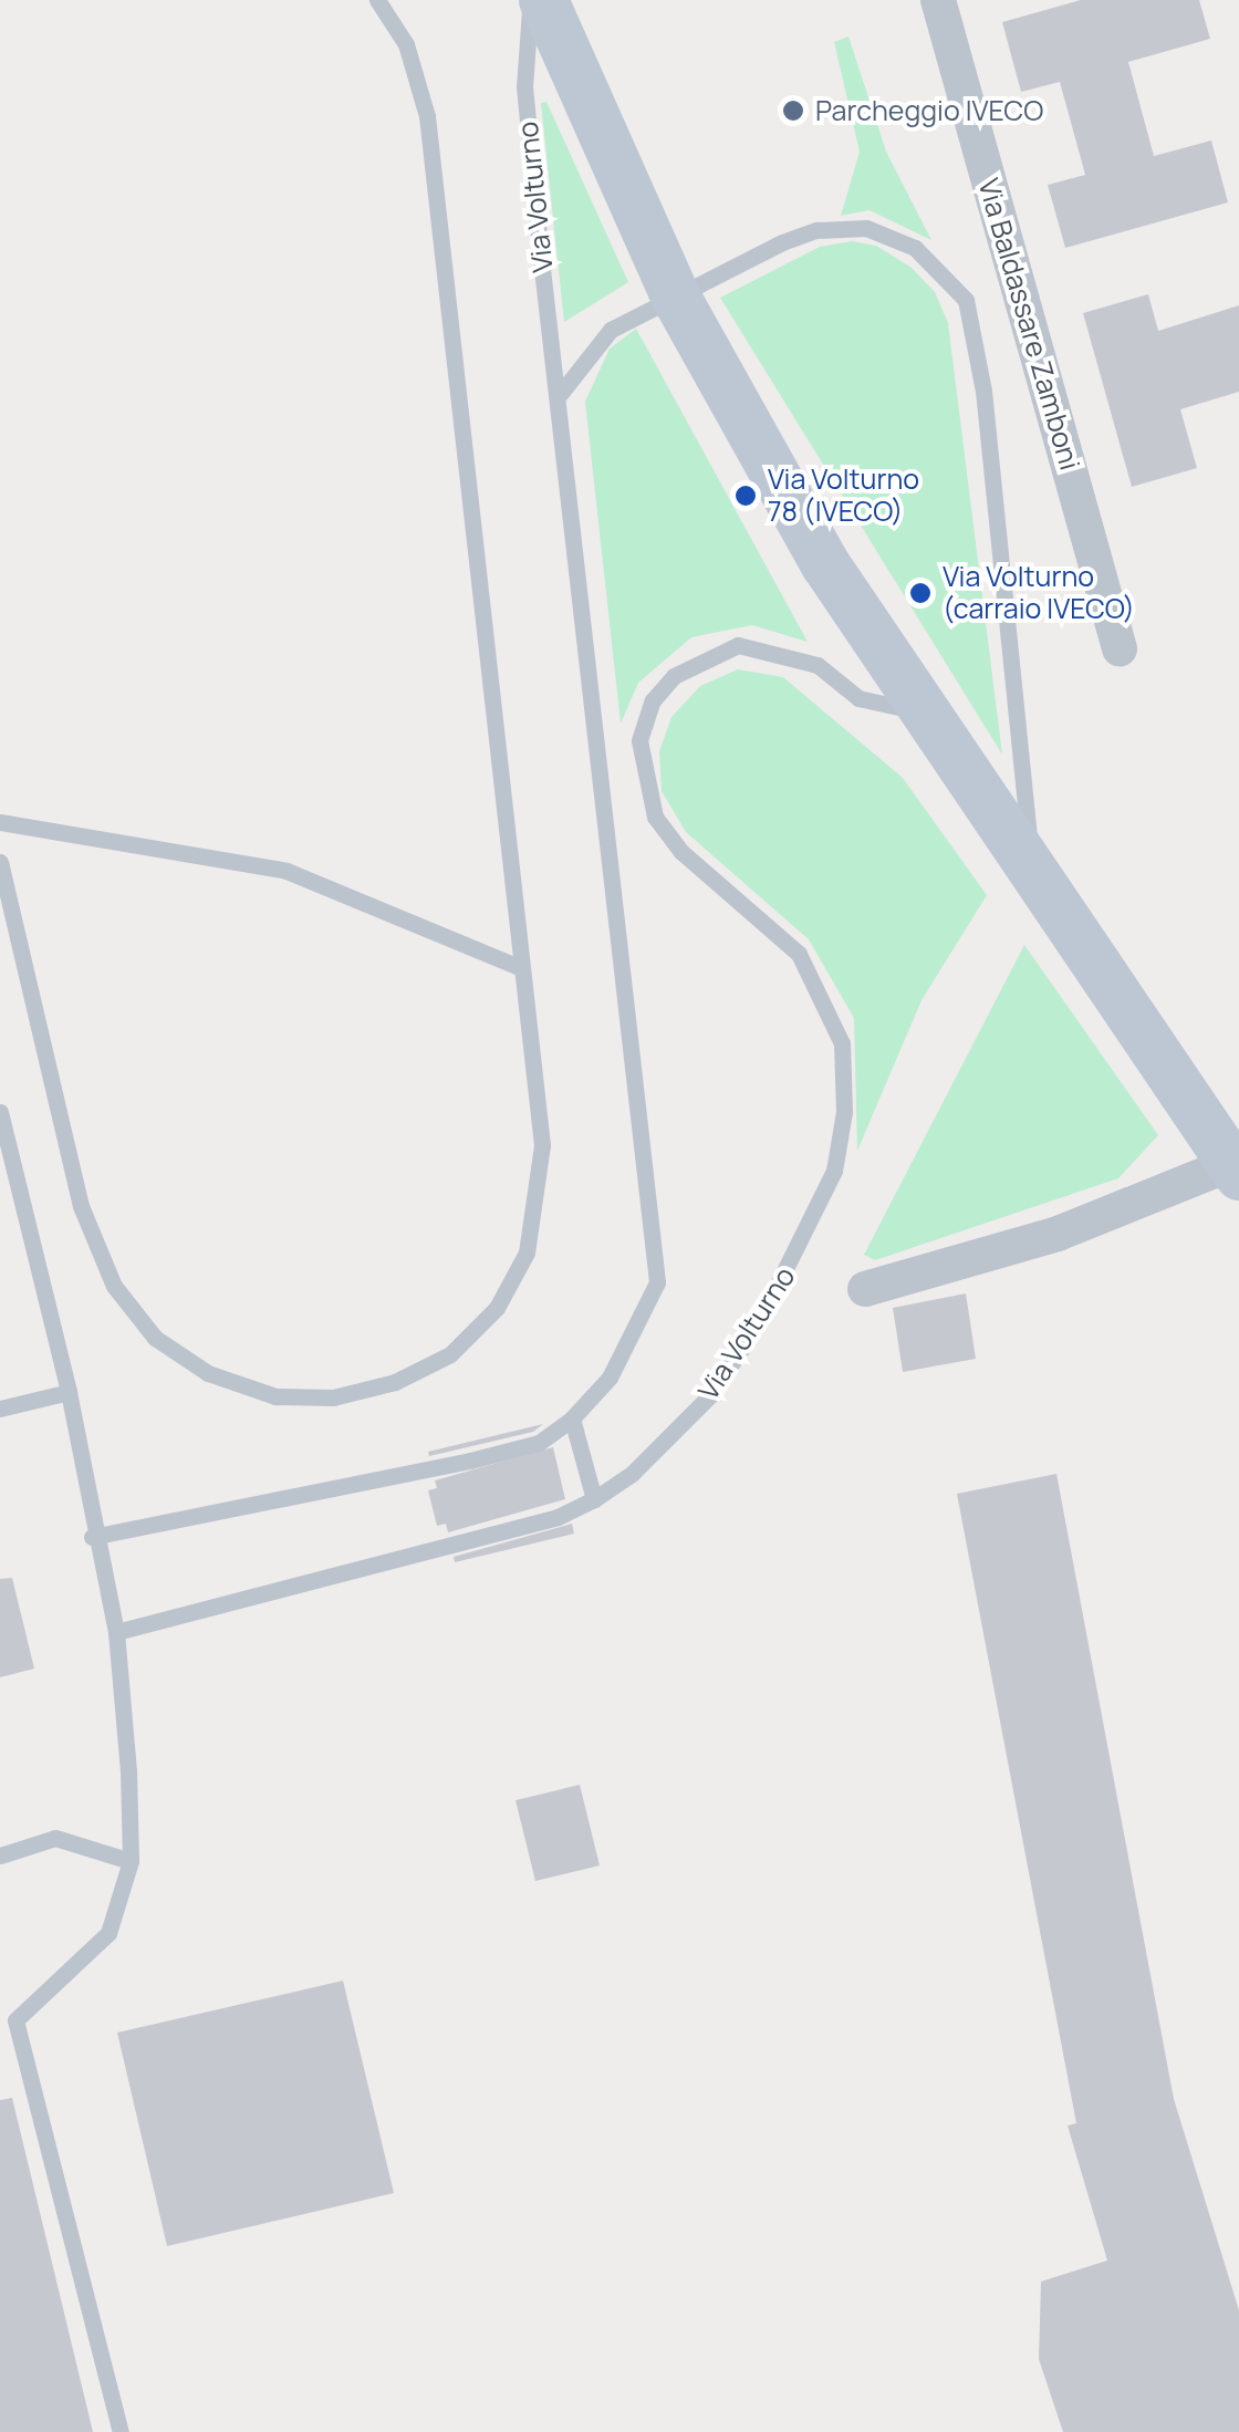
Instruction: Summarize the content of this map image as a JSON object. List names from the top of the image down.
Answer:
{
  "streets": {
    "street": ["Via Baldassare Zamboni"],
    "lane": ["Via Volturno"]
  },
  "places": ["Parcheggio IVECO", "Via Volturno 78 (IVECO)", "Via Volturno (carraio IVECO)"]
}
